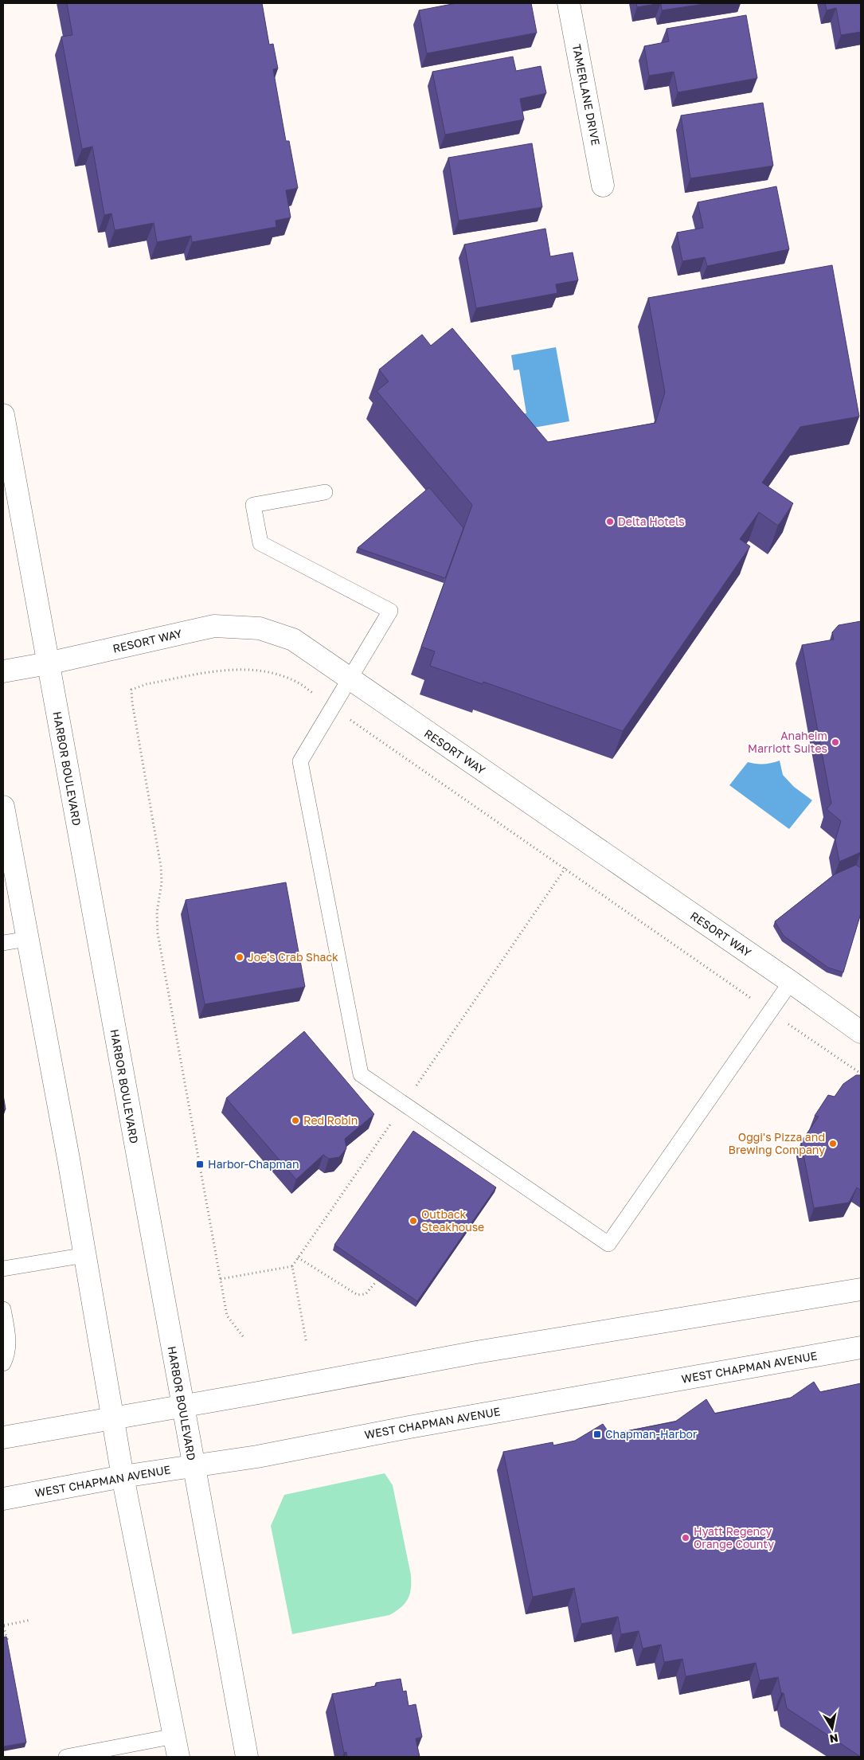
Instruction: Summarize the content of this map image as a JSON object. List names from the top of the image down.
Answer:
{
  "streets": {
    "main road": [
      "TAMERLANE DRIVE",
      "RESORT WAY",
      "HARBOR BOULEVARD",
      "WEST CHAPMAN AVENUE"
    ]
  },
  "crossings": [
    ["RESORT WAY", "HARBOR BOULEVARD"],
    ["HARBOR BOULEVARD", "WEST CHAPMAN AVENUE"]
  ],
  "places": {
    "other": [
      "Delta Hotels",
      "Anaheim Marriott Suites",
      "Joe's Crab Shack",
      "Red Robin",
      "Oggi's Pizza and Brewing Company",
      "Outback Steakhouse",
      "Hyatt Regency Orange County"
    ],
    "transit": ["Harbor-Chapman", "Chapman-Harbor"]
  },
  "north": "bottom"
}
